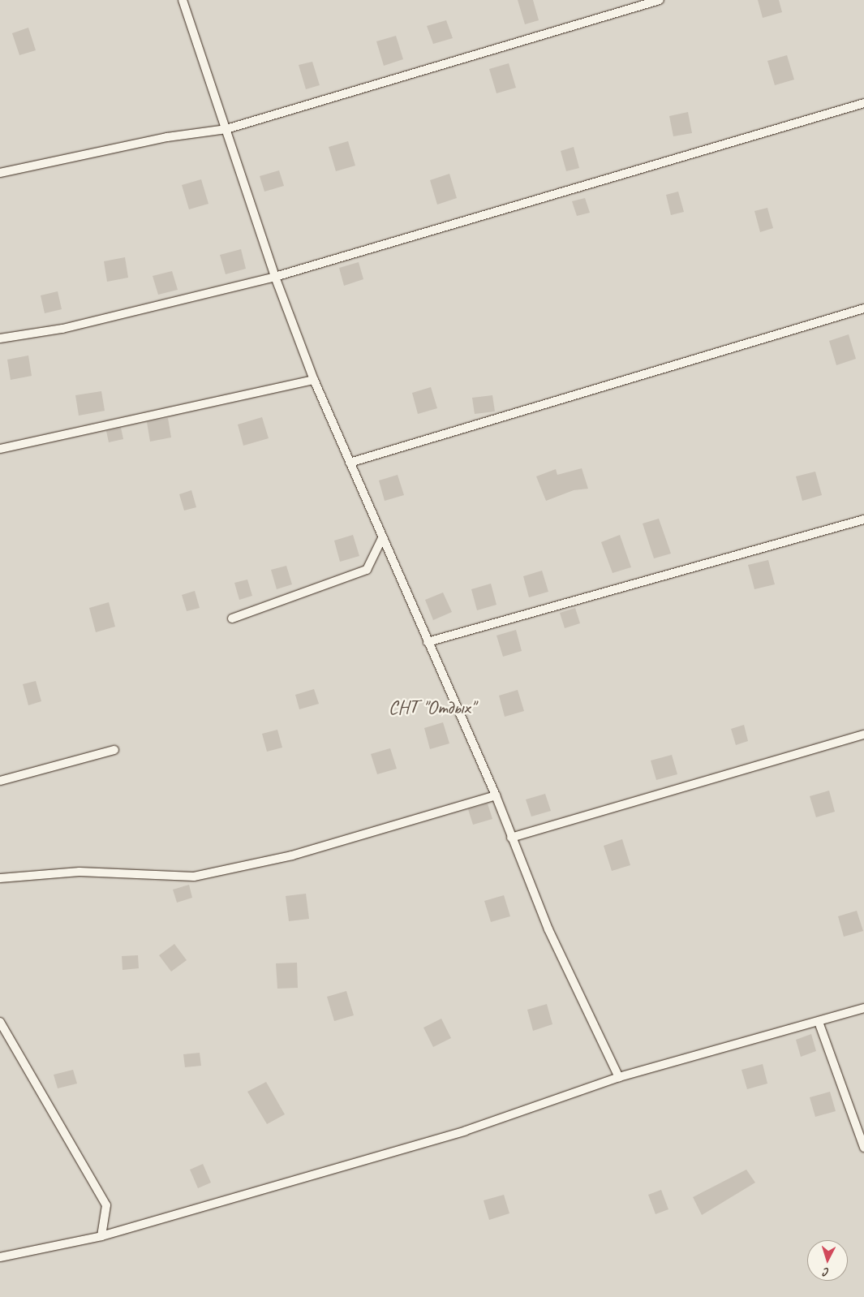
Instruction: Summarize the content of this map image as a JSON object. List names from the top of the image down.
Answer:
{
  "parks": ["СНТ \"Отдых\""],
  "north": "bottom"
}
